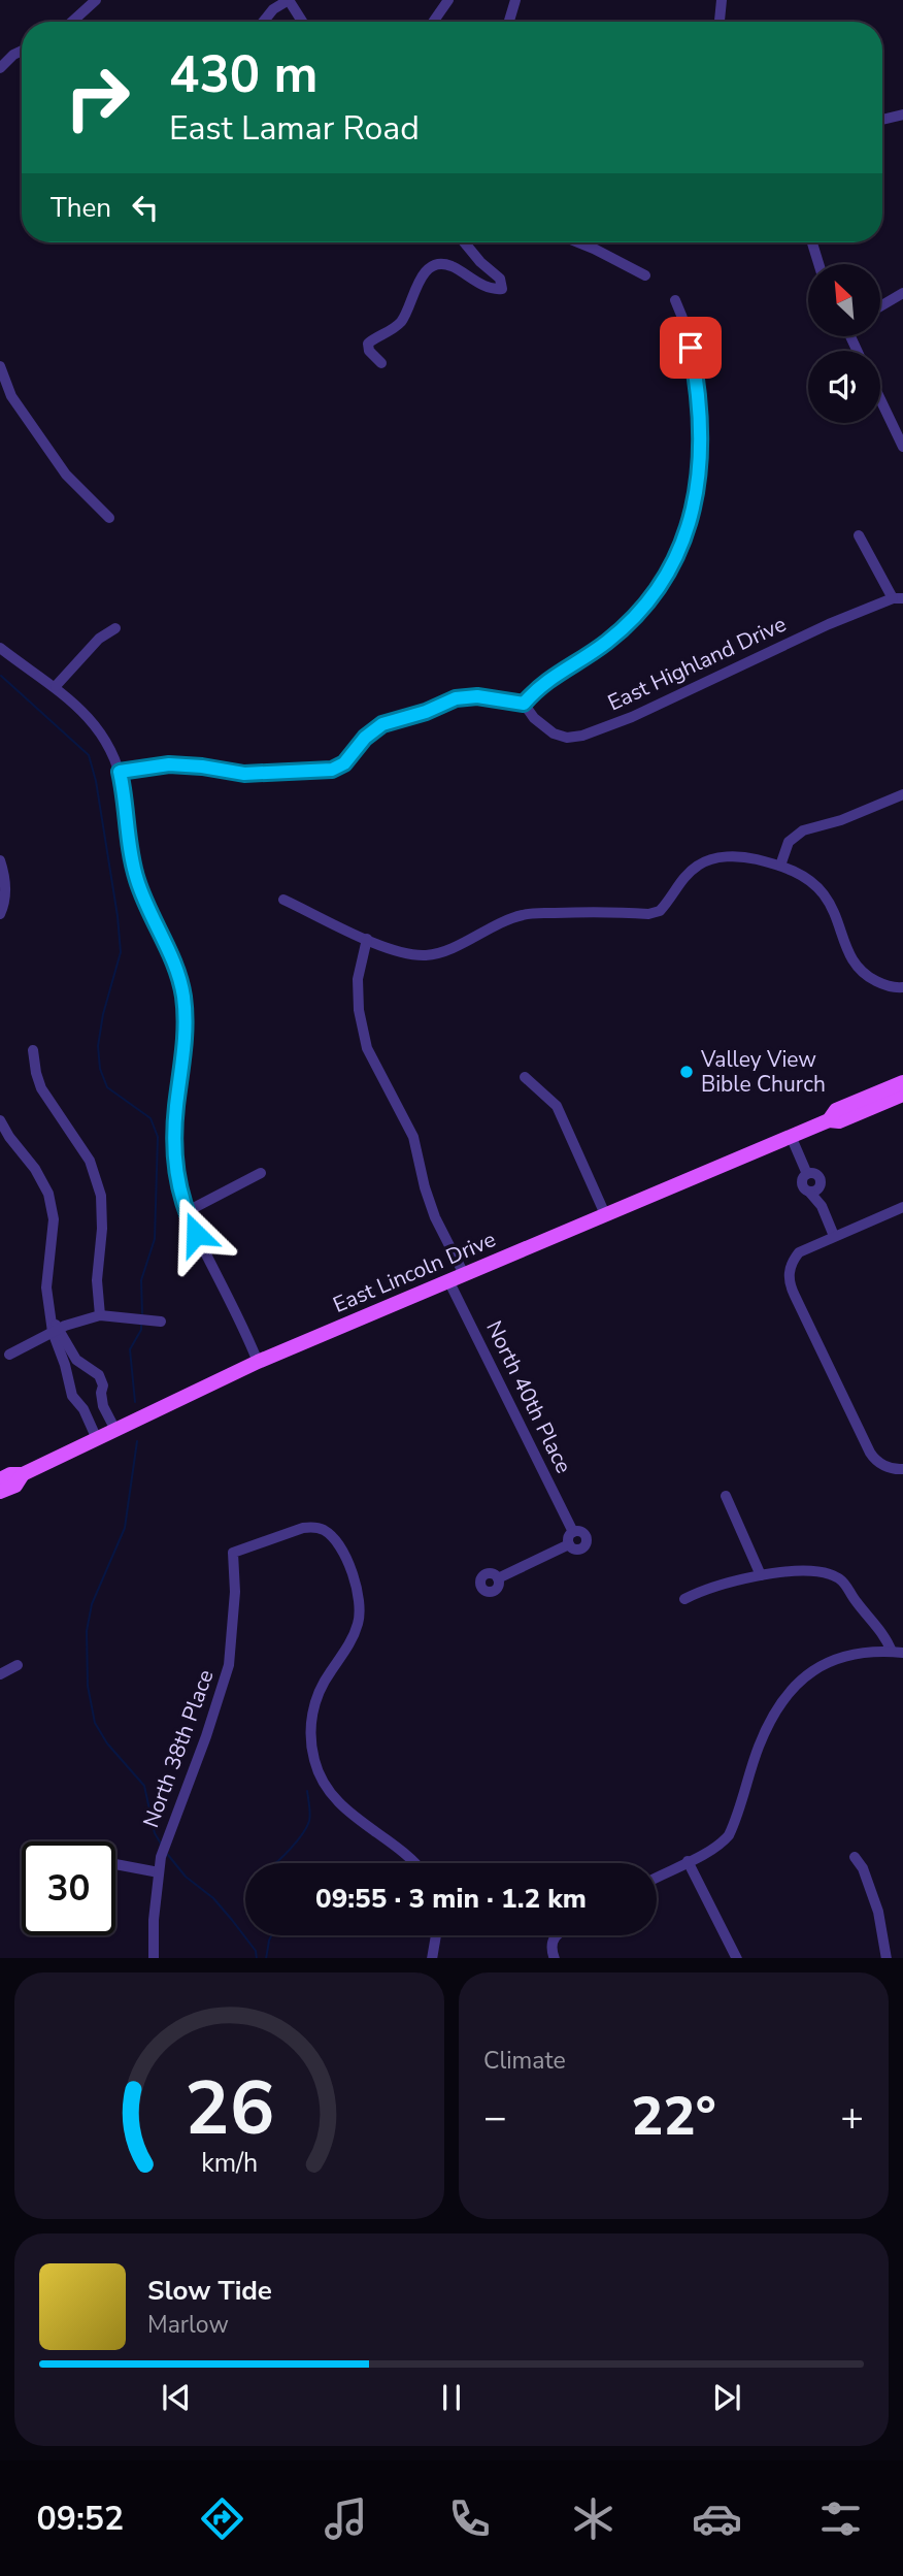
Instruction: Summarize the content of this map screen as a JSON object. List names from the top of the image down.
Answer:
{
  "streets": {
    "main road": ["East Lincoln Drive"],
    "street": ["East Highland Drive", "North 40th Place", "North 38th Place"]
  },
  "crossings": [
    ["East Lincoln Drive", "North 40th Place"]
  ],
  "places": ["Valley View Bible Church"],
  "north": "top left",
  "page": {
    "turn": ["430 m", "East Lamar Road"],
    "then": "Then",
    "limit": "30",
    "trip": "09:55 · 3 min · 1.2 km",
    "tile": "Climate",
    "heat": ["−", "22°", "+"],
    "song": ["Slow Tide", "Marlow"],
    "tabs": "09:52",
    "gauge": ["26", "km/h"]
  }
}
